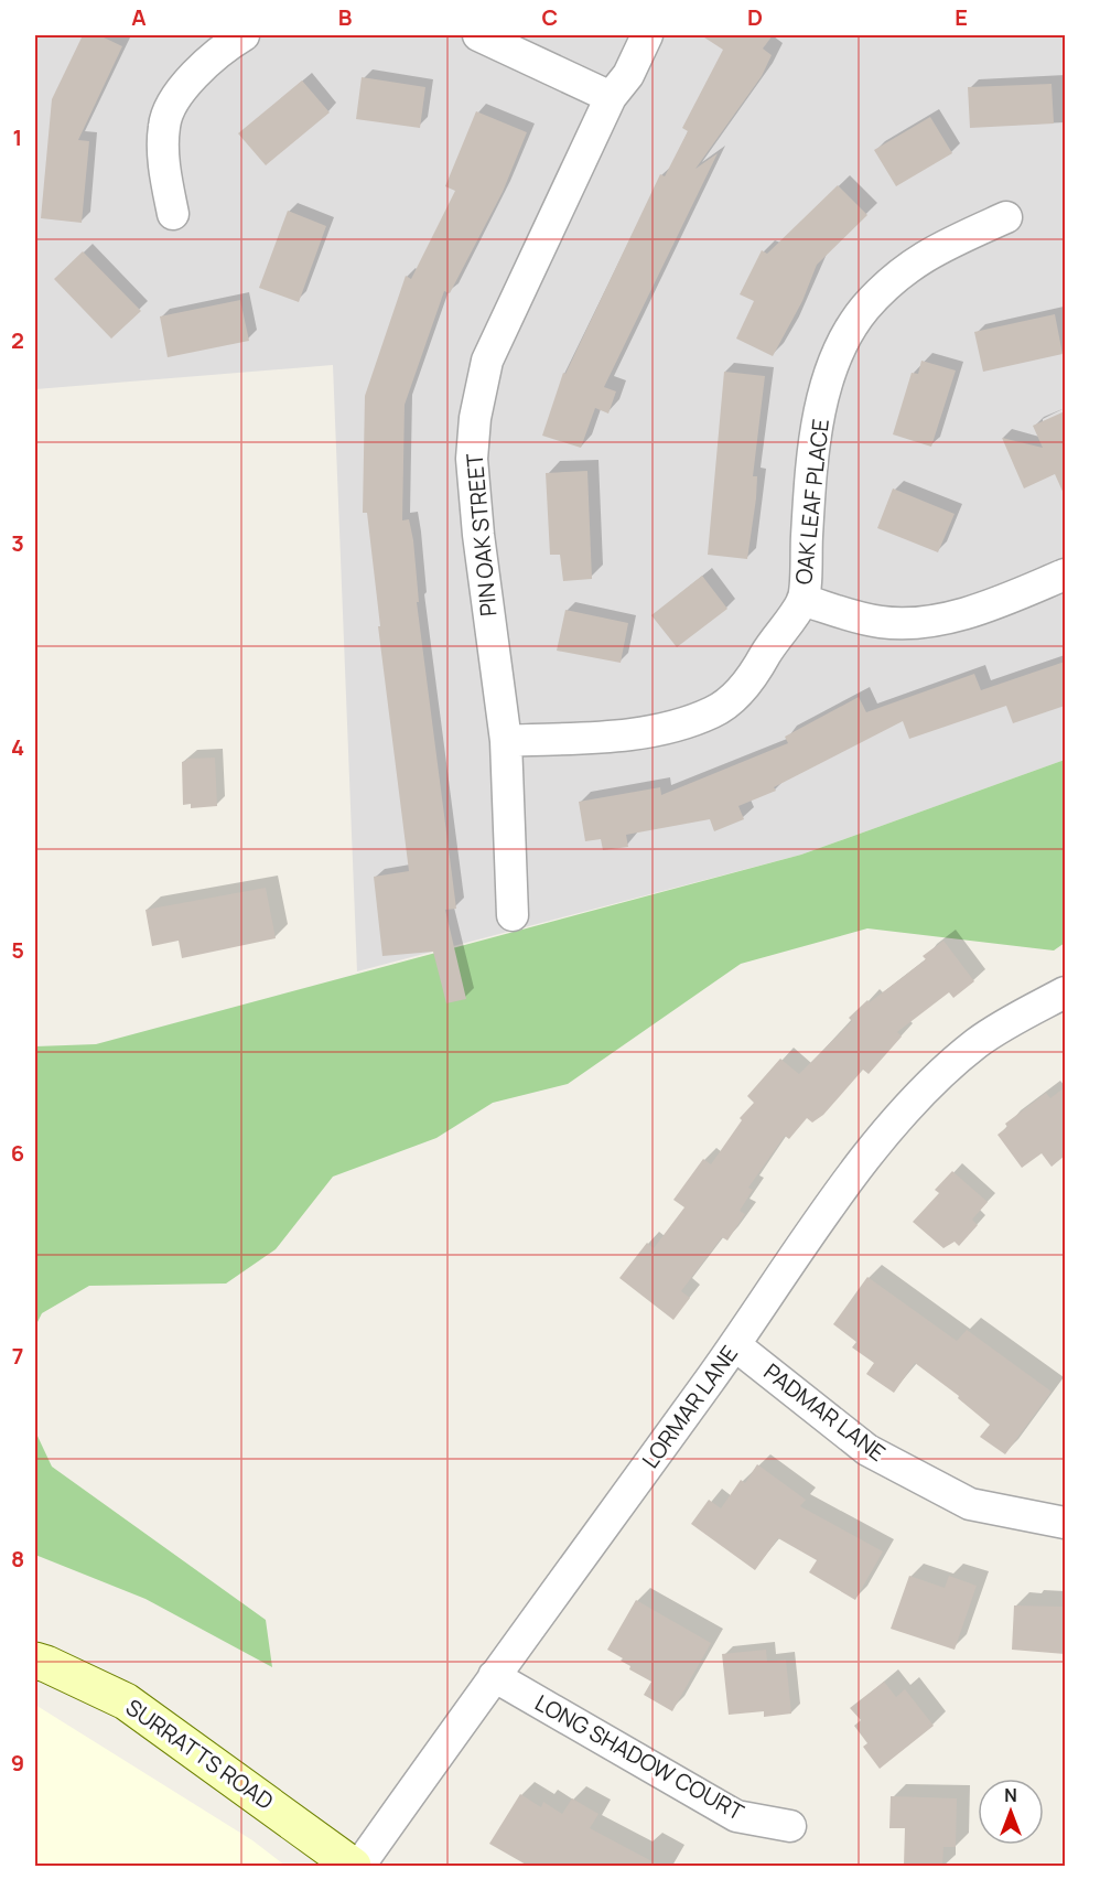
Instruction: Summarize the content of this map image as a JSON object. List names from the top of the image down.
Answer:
{
  "streets": {
    "main road": ["SURRATTS ROAD"],
    "street": [
      "OAK LEAF PLACE",
      "PIN OAK STREET",
      "LORMAR LANE",
      "PADMAR LANE",
      "LONG SHADOW COURT"
    ]
  },
  "crossings": [
    ["OAK LEAF PLACE", "PIN OAK STREET"],
    ["LORMAR LANE", "PADMAR LANE"],
    ["LORMAR LANE", "LONG SHADOW COURT"]
  ],
  "north": "top",
  "grid": {
    "columns": [
      "A",
      "B",
      "C",
      "D",
      "E"
    ],
    "rows": [
      "1",
      "2",
      "3",
      "4",
      "5",
      "6",
      "7",
      "8",
      "9"
    ]
  }
}
